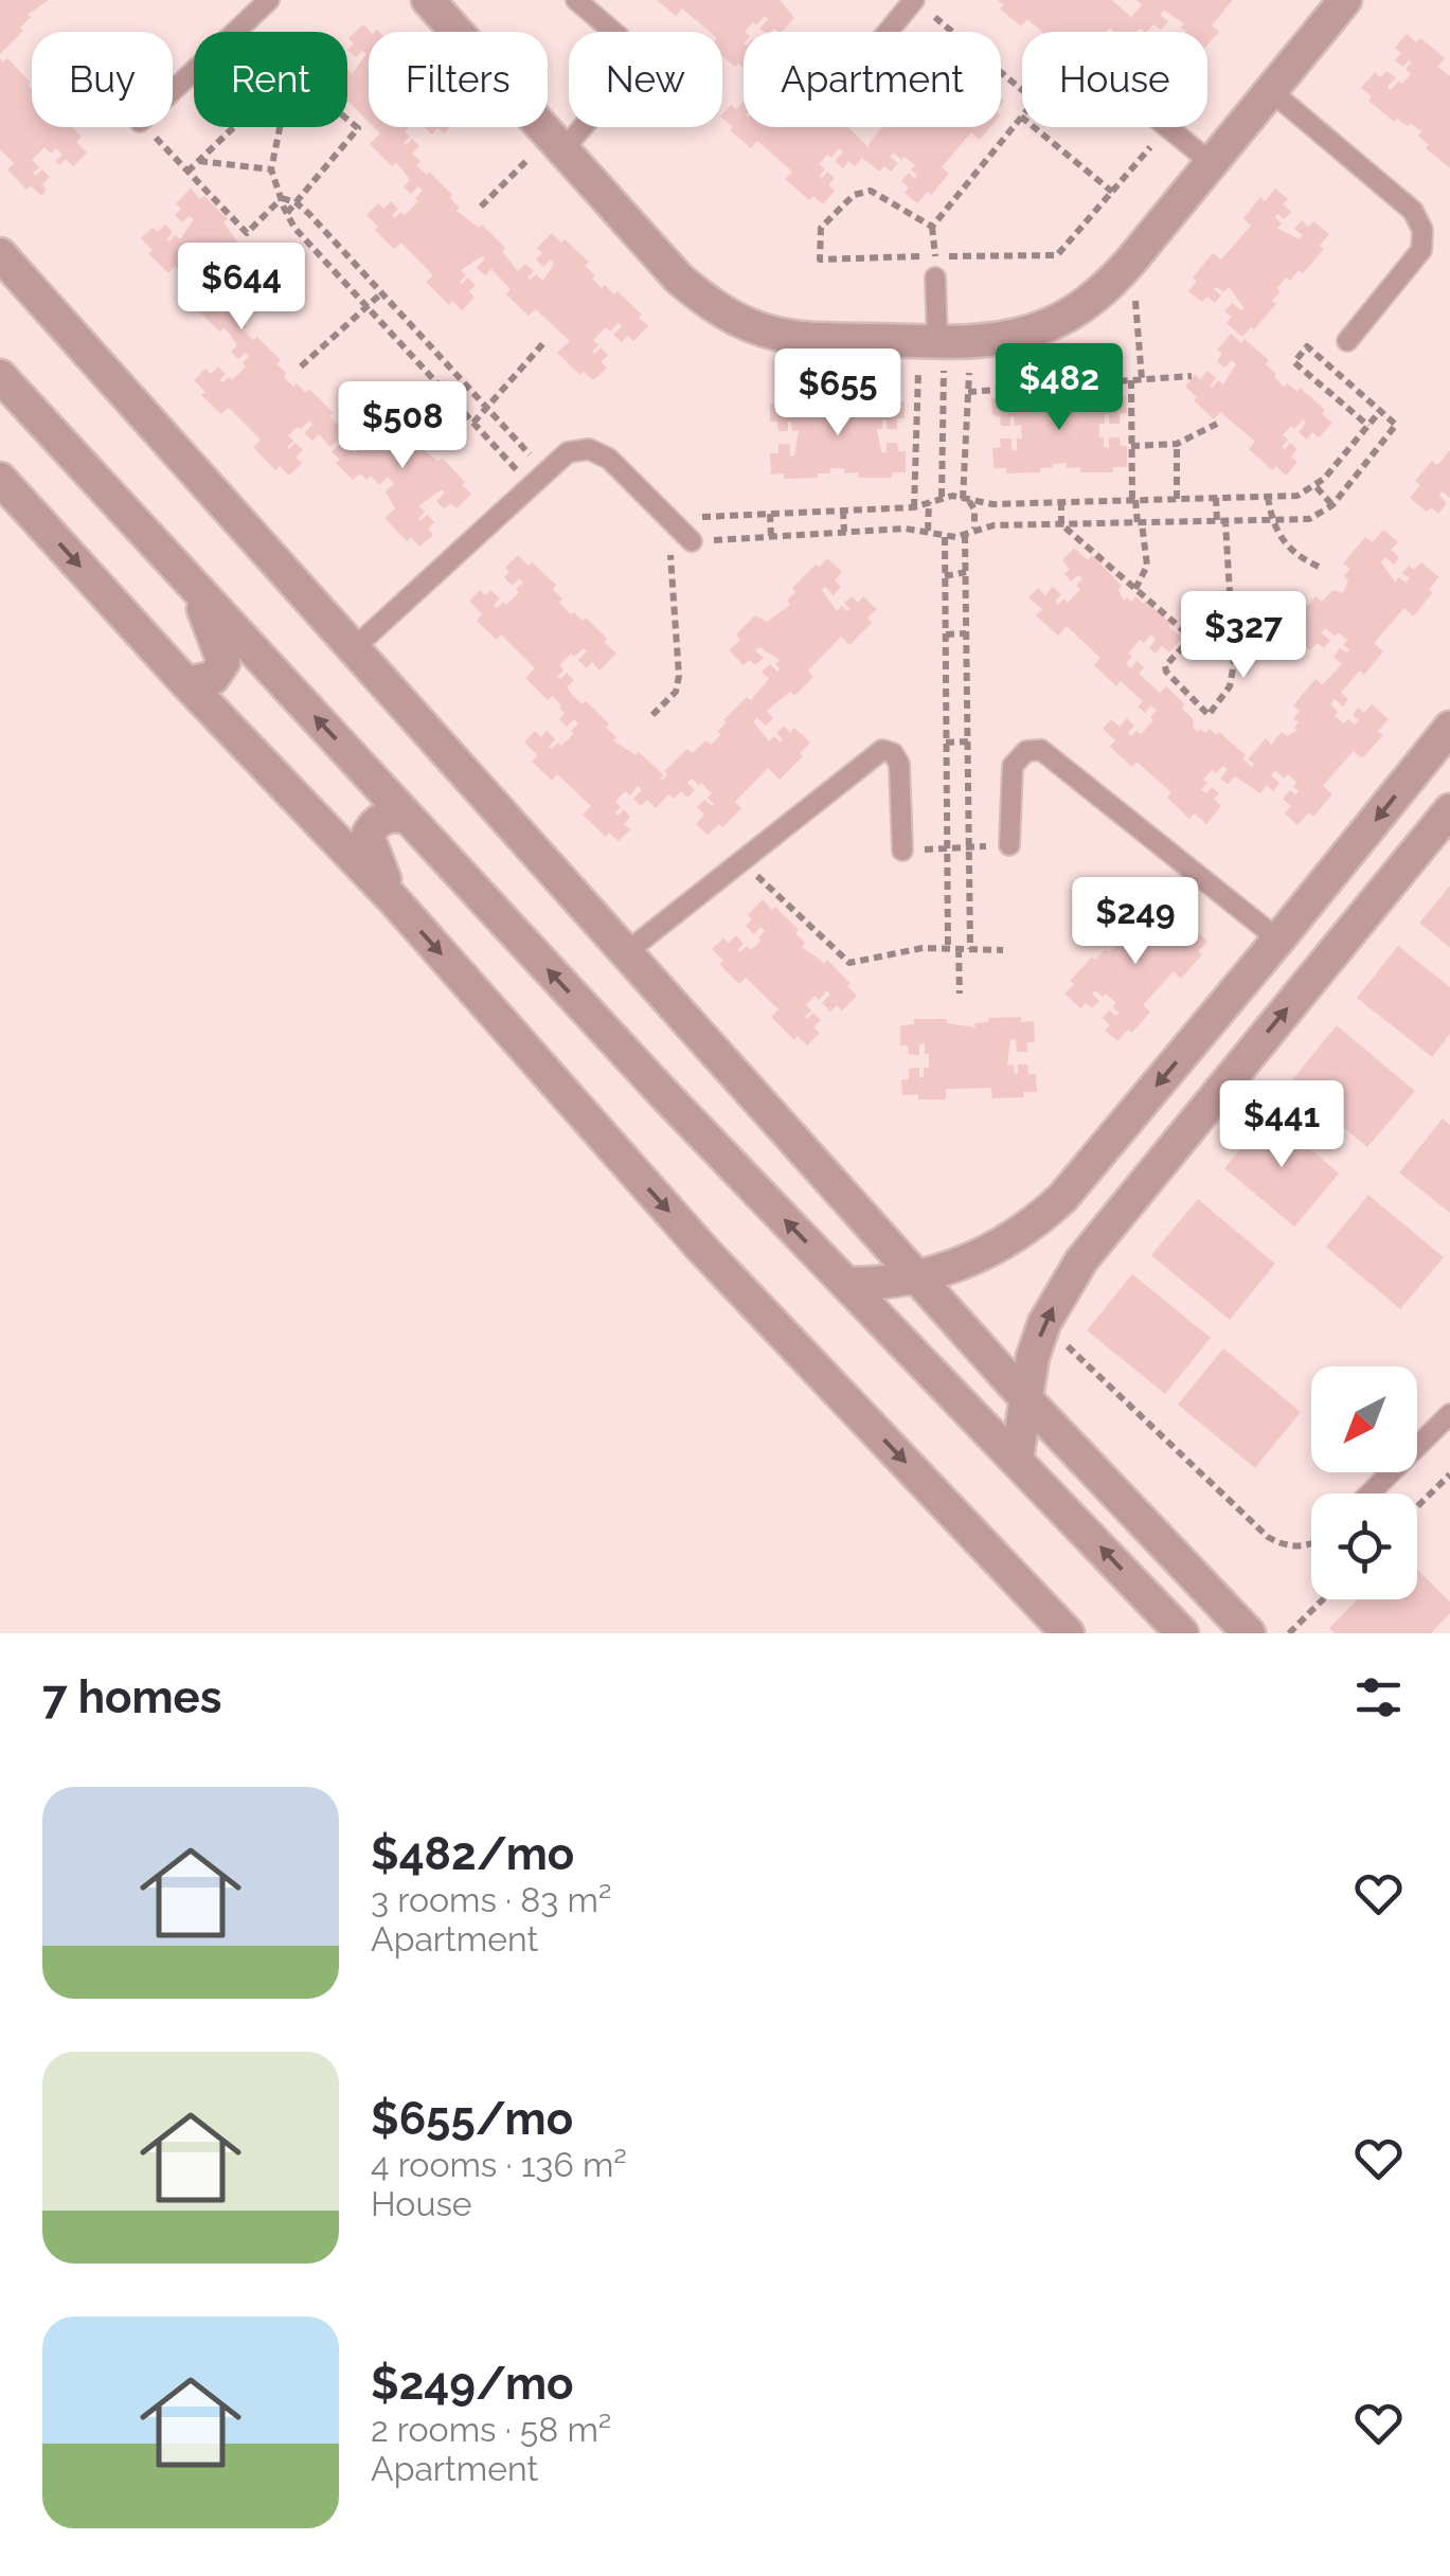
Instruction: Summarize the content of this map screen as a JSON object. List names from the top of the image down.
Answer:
{
  "north": "bottom left",
  "page": {
    "chip": [
      "Buy",
      "Rent",
      "Filters",
      "New",
      "Apartment",
      "House"
    ],
    "price": [
      "$644",
      "$482",
      "$655",
      "$508",
      "$327",
      "$249",
      "$441"
    ],
    "heading": "7 homes",
    "list": [
      {
        "name": "$482/mo",
        "note": "3 rooms · 83 m² · Apartment"
      },
      {
        "name": "$655/mo",
        "note": "4 rooms · 136 m² · House"
      },
      {
        "name": "$249/mo",
        "note": "2 rooms · 58 m² · Apartment"
      }
    ]
  }
}
